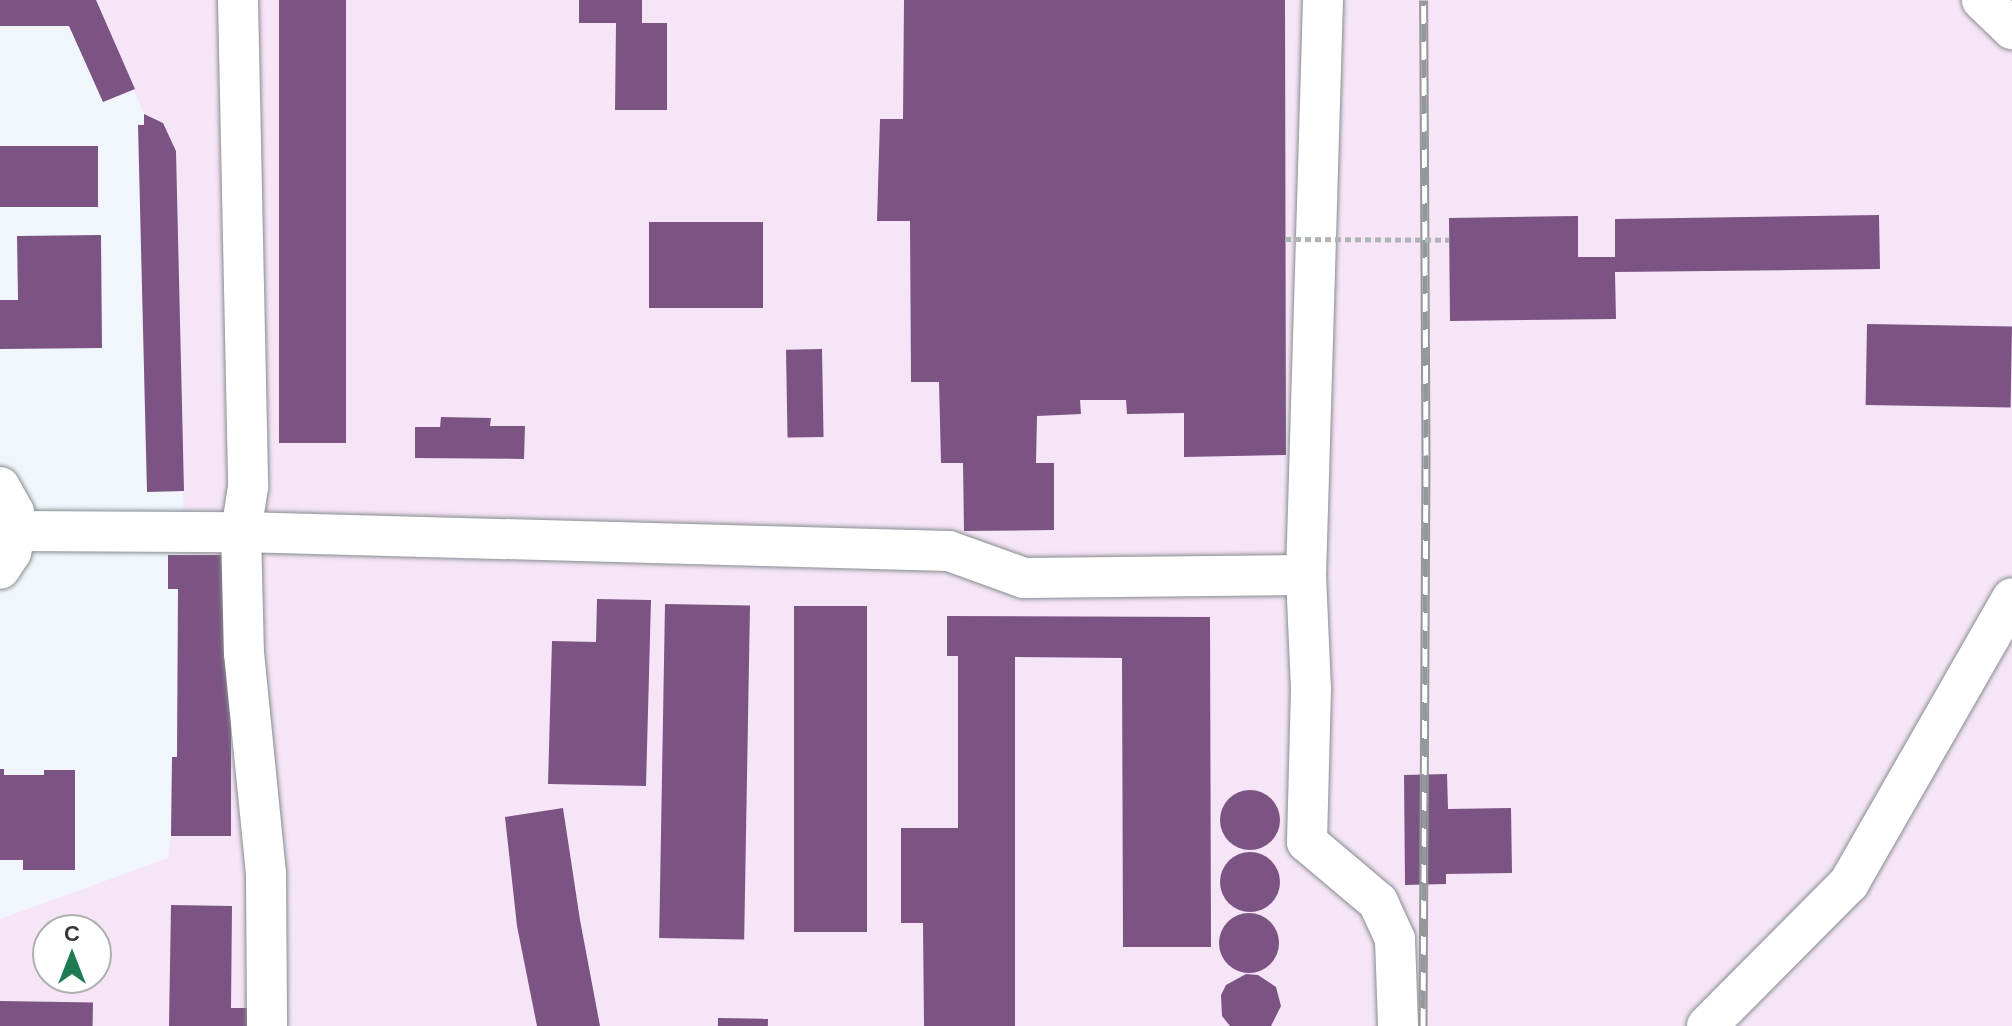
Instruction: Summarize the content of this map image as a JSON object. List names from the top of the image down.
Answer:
{
  "north": "top"
}
